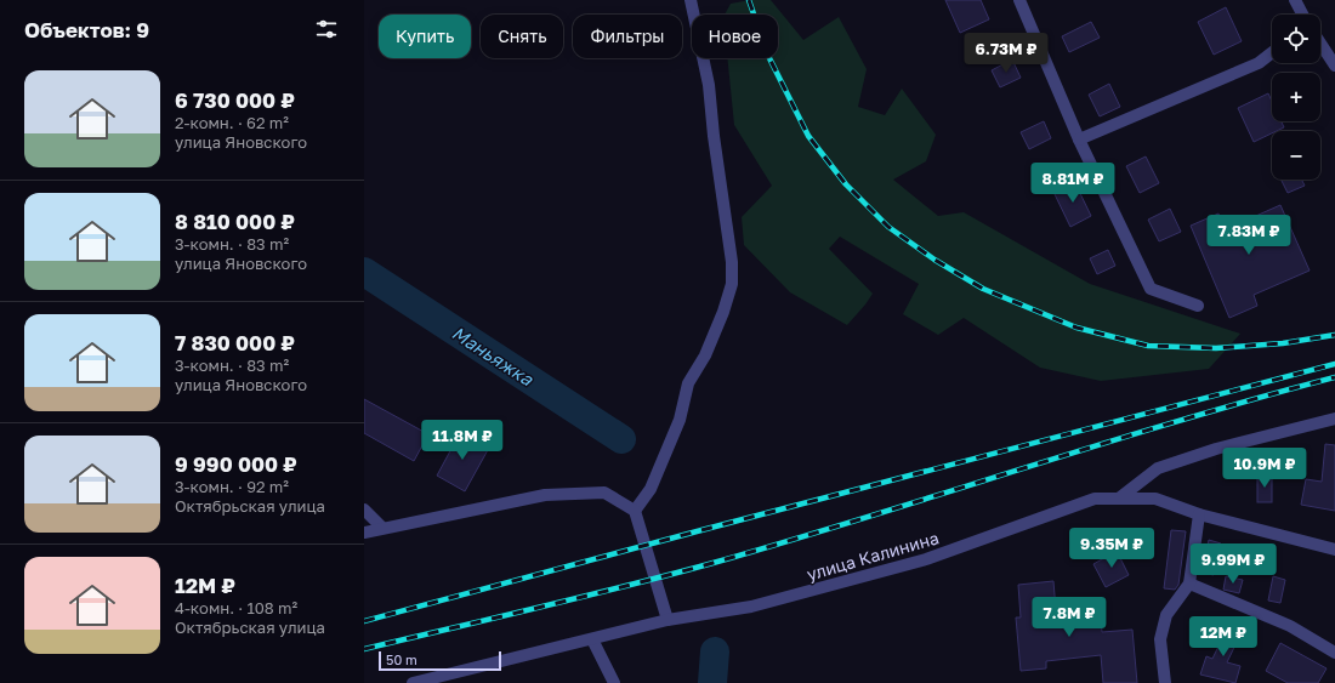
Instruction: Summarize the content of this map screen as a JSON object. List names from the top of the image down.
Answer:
{
  "streets": {
    "street": ["улица Калинина"]
  },
  "water": ["Маньяжка"],
  "scale_bar": "50 m",
  "page": {
    "heading": "Объектов: 9",
    "map_buttons": ["+", "−"],
    "chip": [
      "Купить",
      "Снять",
      "Фильтры",
      "Новое"
    ],
    "price": [
      "6.73M ₽",
      "8.81M ₽",
      "7.83M ₽",
      "11.8M ₽",
      "10.9M ₽",
      "9.35M ₽",
      "9.99M ₽",
      "7.8M ₽",
      "12M ₽"
    ],
    "list": [
      {
        "name": "6 730 000 ₽",
        "note": "2-комн. · 62 m² · улица Яновского"
      },
      {
        "name": "8 810 000 ₽",
        "note": "3-комн. · 83 m² · улица Яновского"
      },
      {
        "name": "7 830 000 ₽",
        "note": "3-комн. · 83 m² · улица Яновского"
      },
      {
        "name": "9 990 000 ₽",
        "note": "3-комн. · 92 m² · Октябрьская улица"
      },
      {
        "name": "12M ₽",
        "note": "4-комн. · 108 m² · Октябрьская улица"
      }
    ],
    "scale": "50 m"
  }
}
